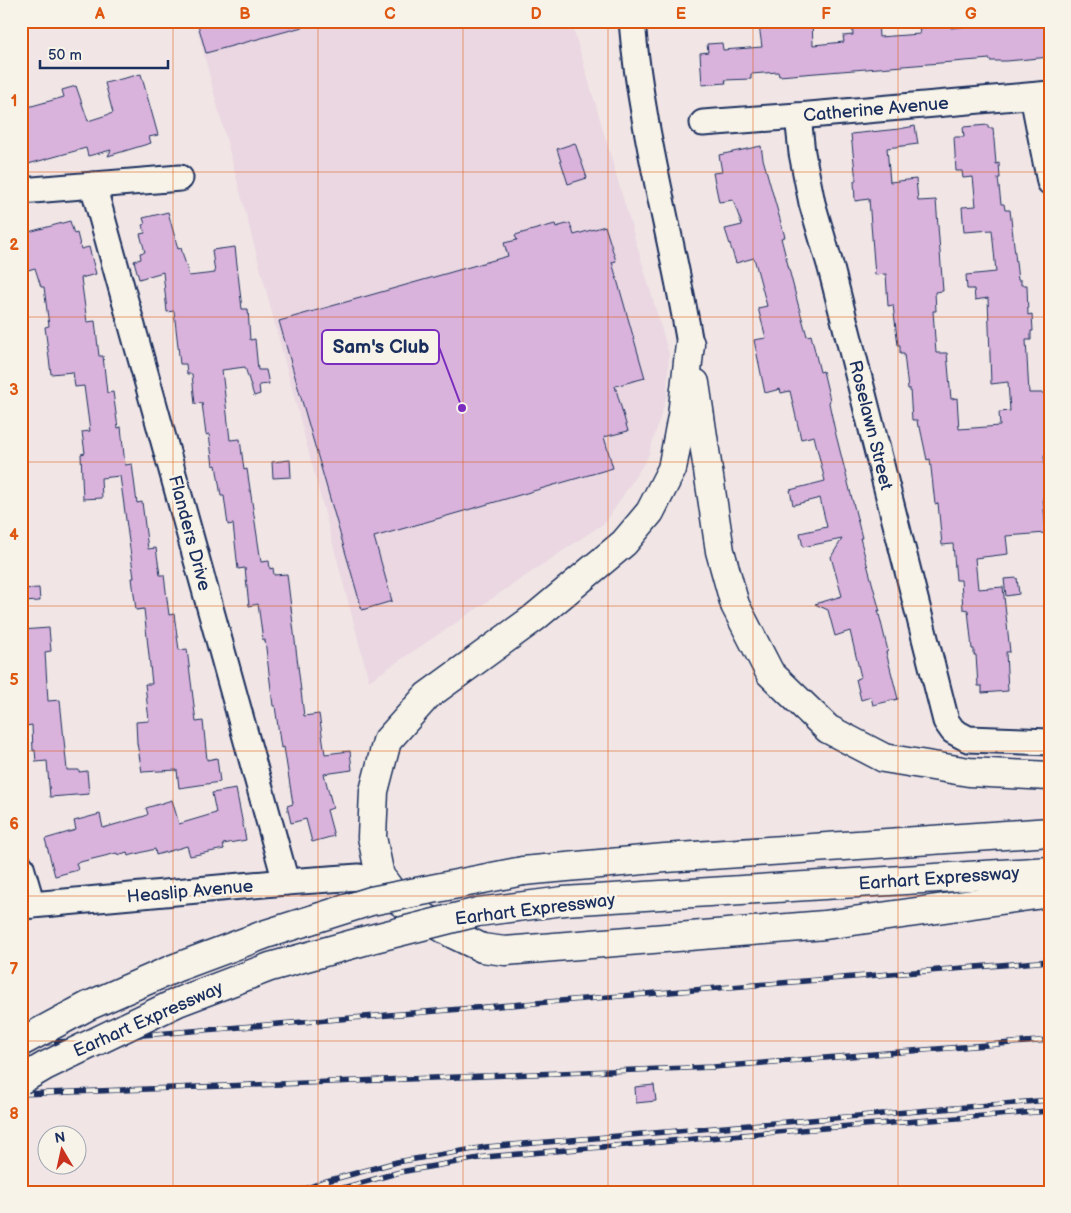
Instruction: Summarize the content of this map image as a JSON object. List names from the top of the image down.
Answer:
{
  "streets": {
    "highway": ["Earhart Expressway"],
    "street": [
      "Catherine Avenue",
      "Roselawn Street",
      "Flanders Drive",
      "Heaslip Avenue"
    ]
  },
  "crossings": [
    ["Catherine Avenue", "Roselawn Street"],
    ["Flanders Drive", "Heaslip Avenue"]
  ],
  "places": ["Sam's Club"],
  "scale_bar": "50 m",
  "north": "top",
  "grid": {
    "columns": [
      "A",
      "B",
      "C",
      "D",
      "E",
      "F",
      "G"
    ],
    "rows": [
      "1",
      "2",
      "3",
      "4",
      "5",
      "6",
      "7",
      "8"
    ]
  }
}
